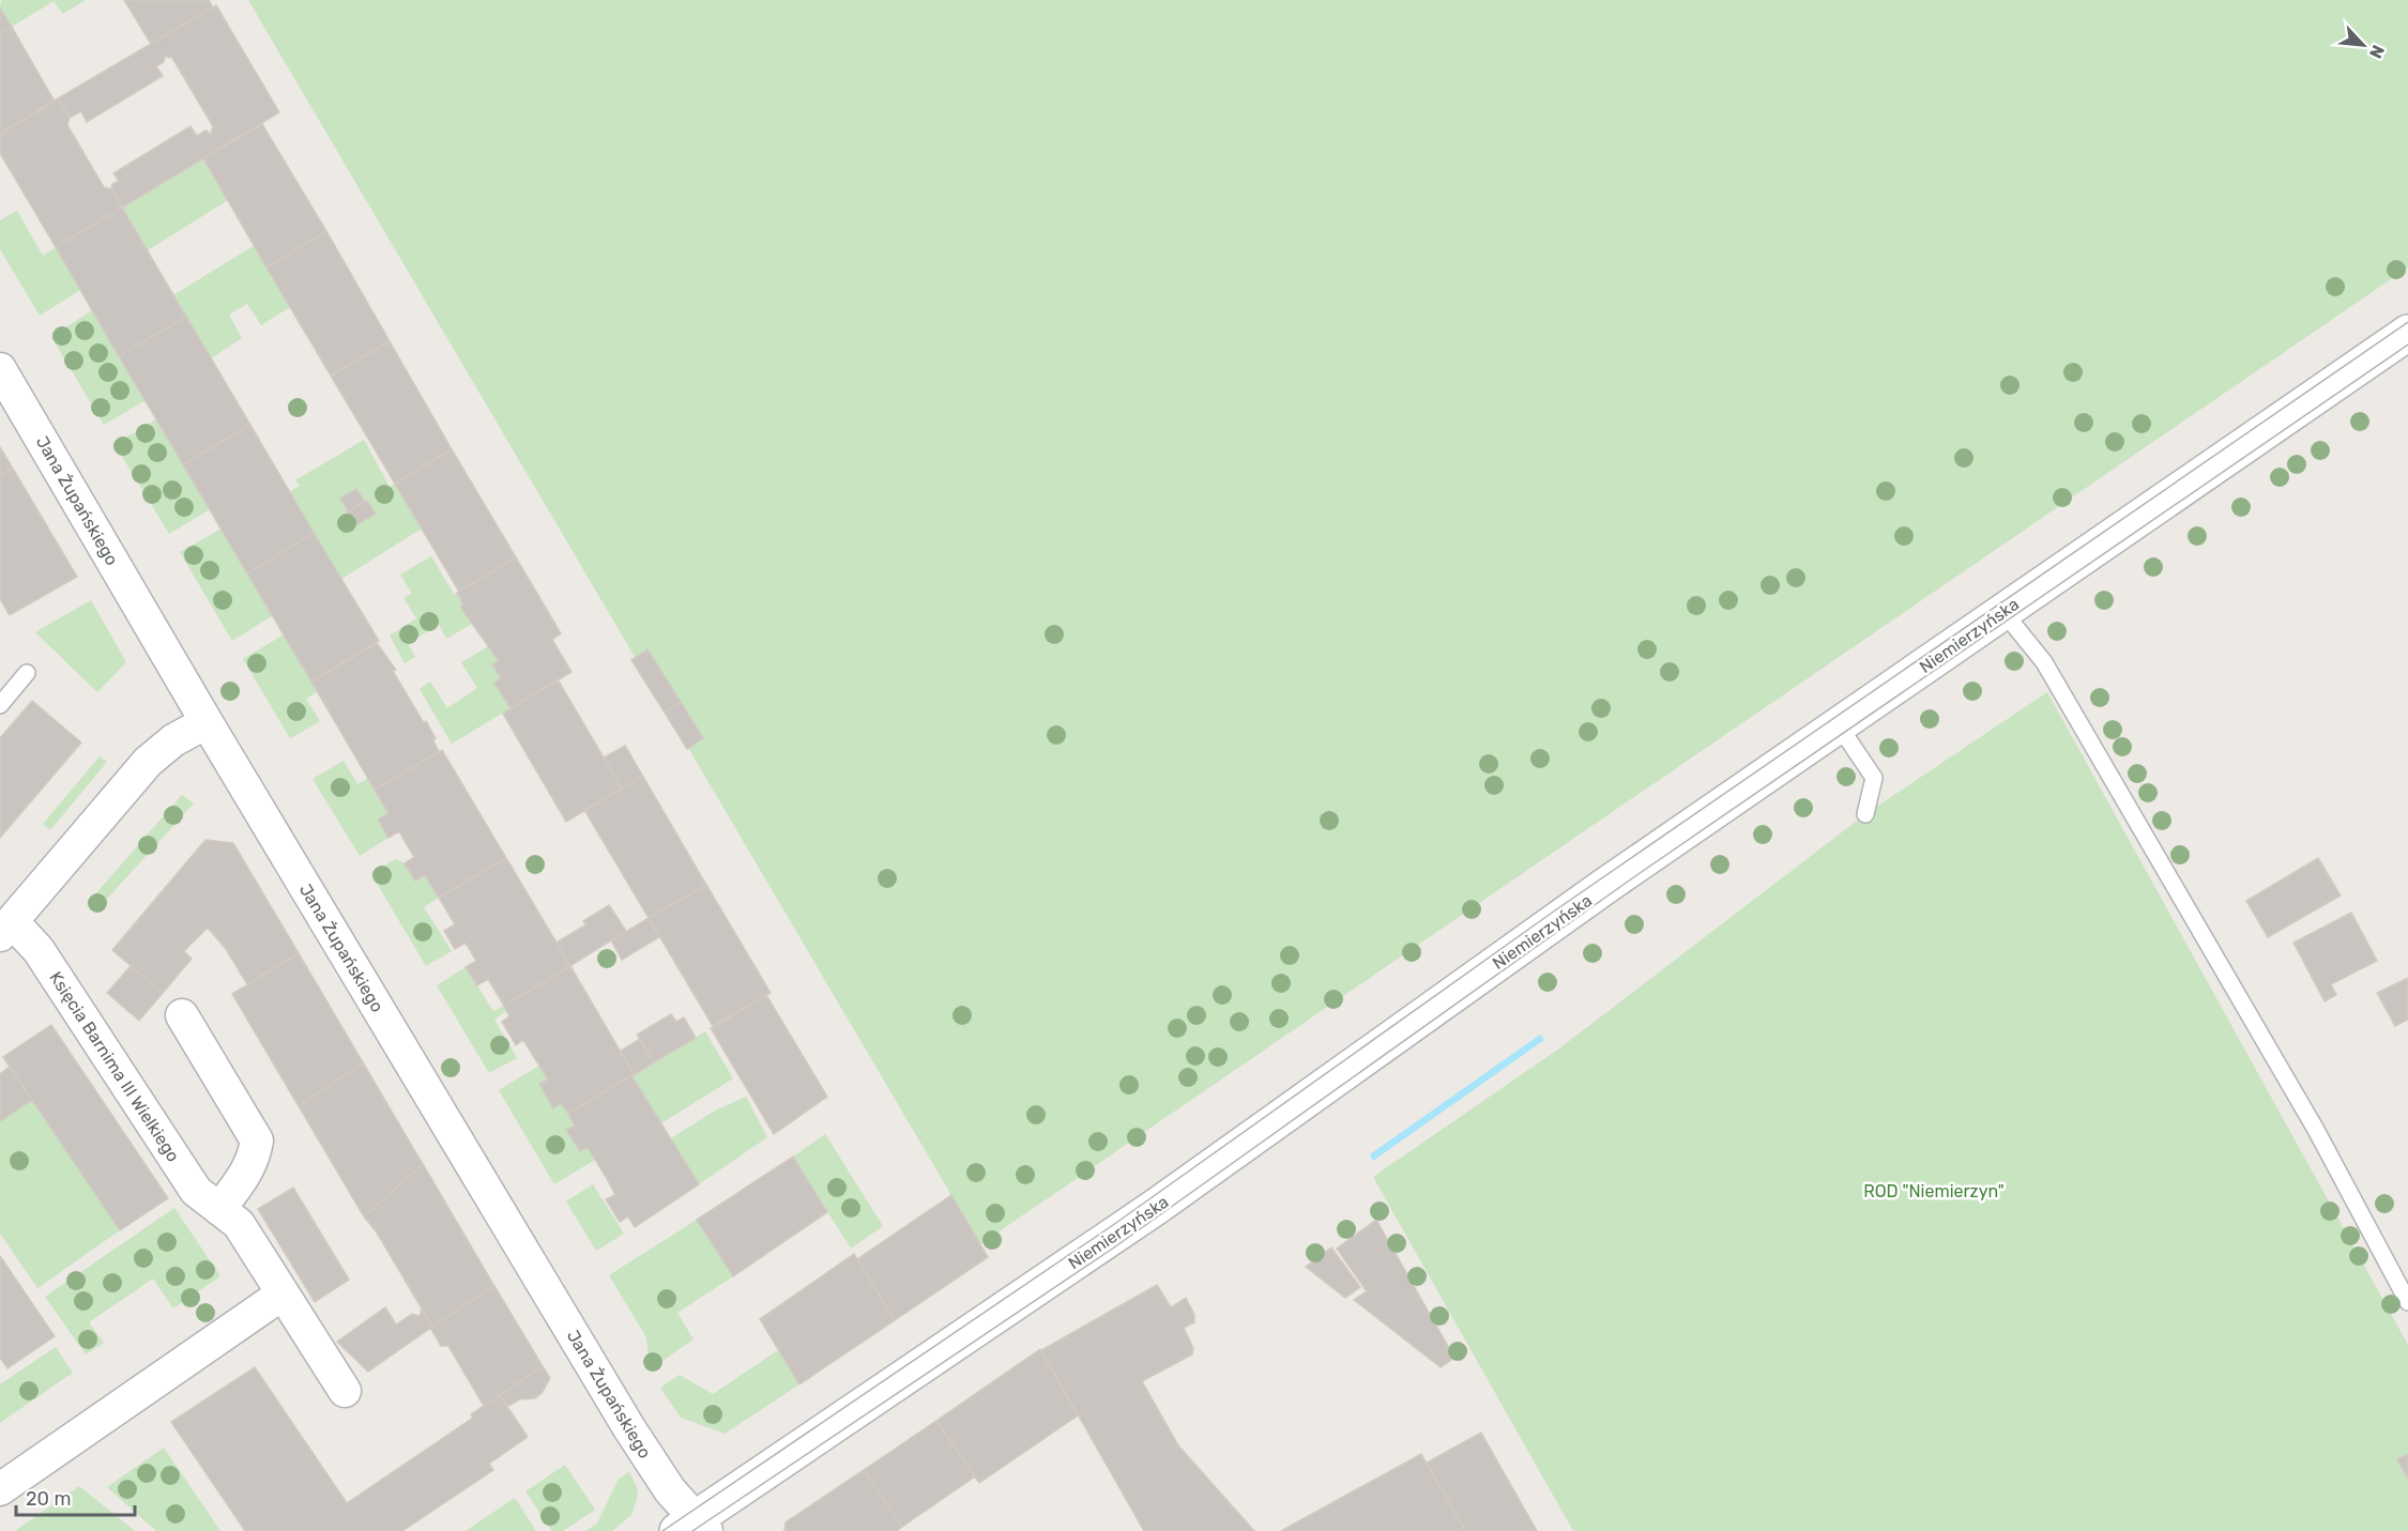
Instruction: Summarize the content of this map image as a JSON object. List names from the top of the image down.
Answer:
{
  "streets": {
    "street": ["Jana Żupańskiego", "Niemierzyńska", "Księcia Barnima III Wielkiego"]
  },
  "crossings": [
    ["Jana Żupańskiego", "Niemierzyńska"],
    ["Jana Żupańskiego", "Księcia Barnima III Wielkiego"]
  ],
  "parks": ["ROD \"Niemierzyn\""],
  "scale_bar": "20 m",
  "north": "bottom right"
}
